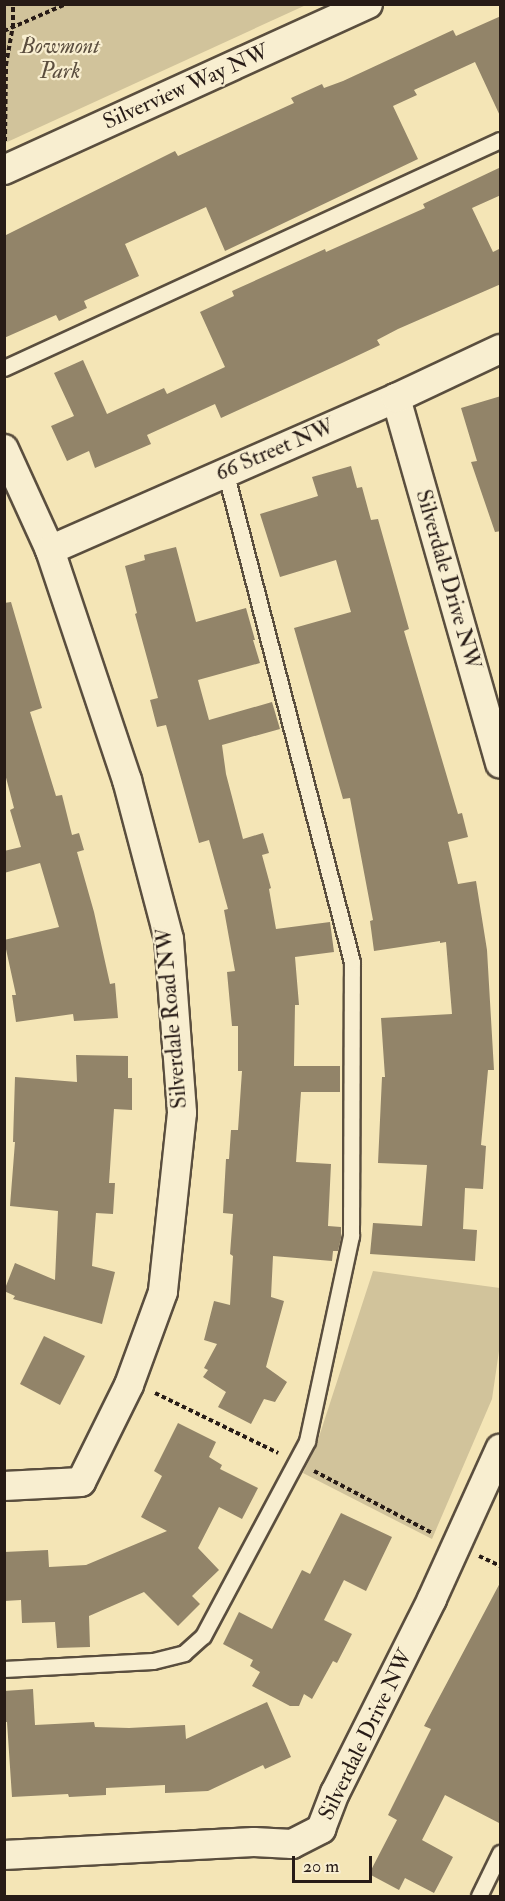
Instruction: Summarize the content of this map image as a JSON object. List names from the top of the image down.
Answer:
{
  "streets": {
    "street": [
      "Silverview Way NW",
      "66 Street NW",
      "Silverdale Drive NW",
      "Silverdale Road NW"
    ]
  },
  "crossings": [
    ["66 Street NW", "Silverdale Drive NW"],
    ["66 Street NW", "Silverdale Road NW"]
  ],
  "parks": ["Bowmont Park"],
  "scale_bar": "20 m"
}
